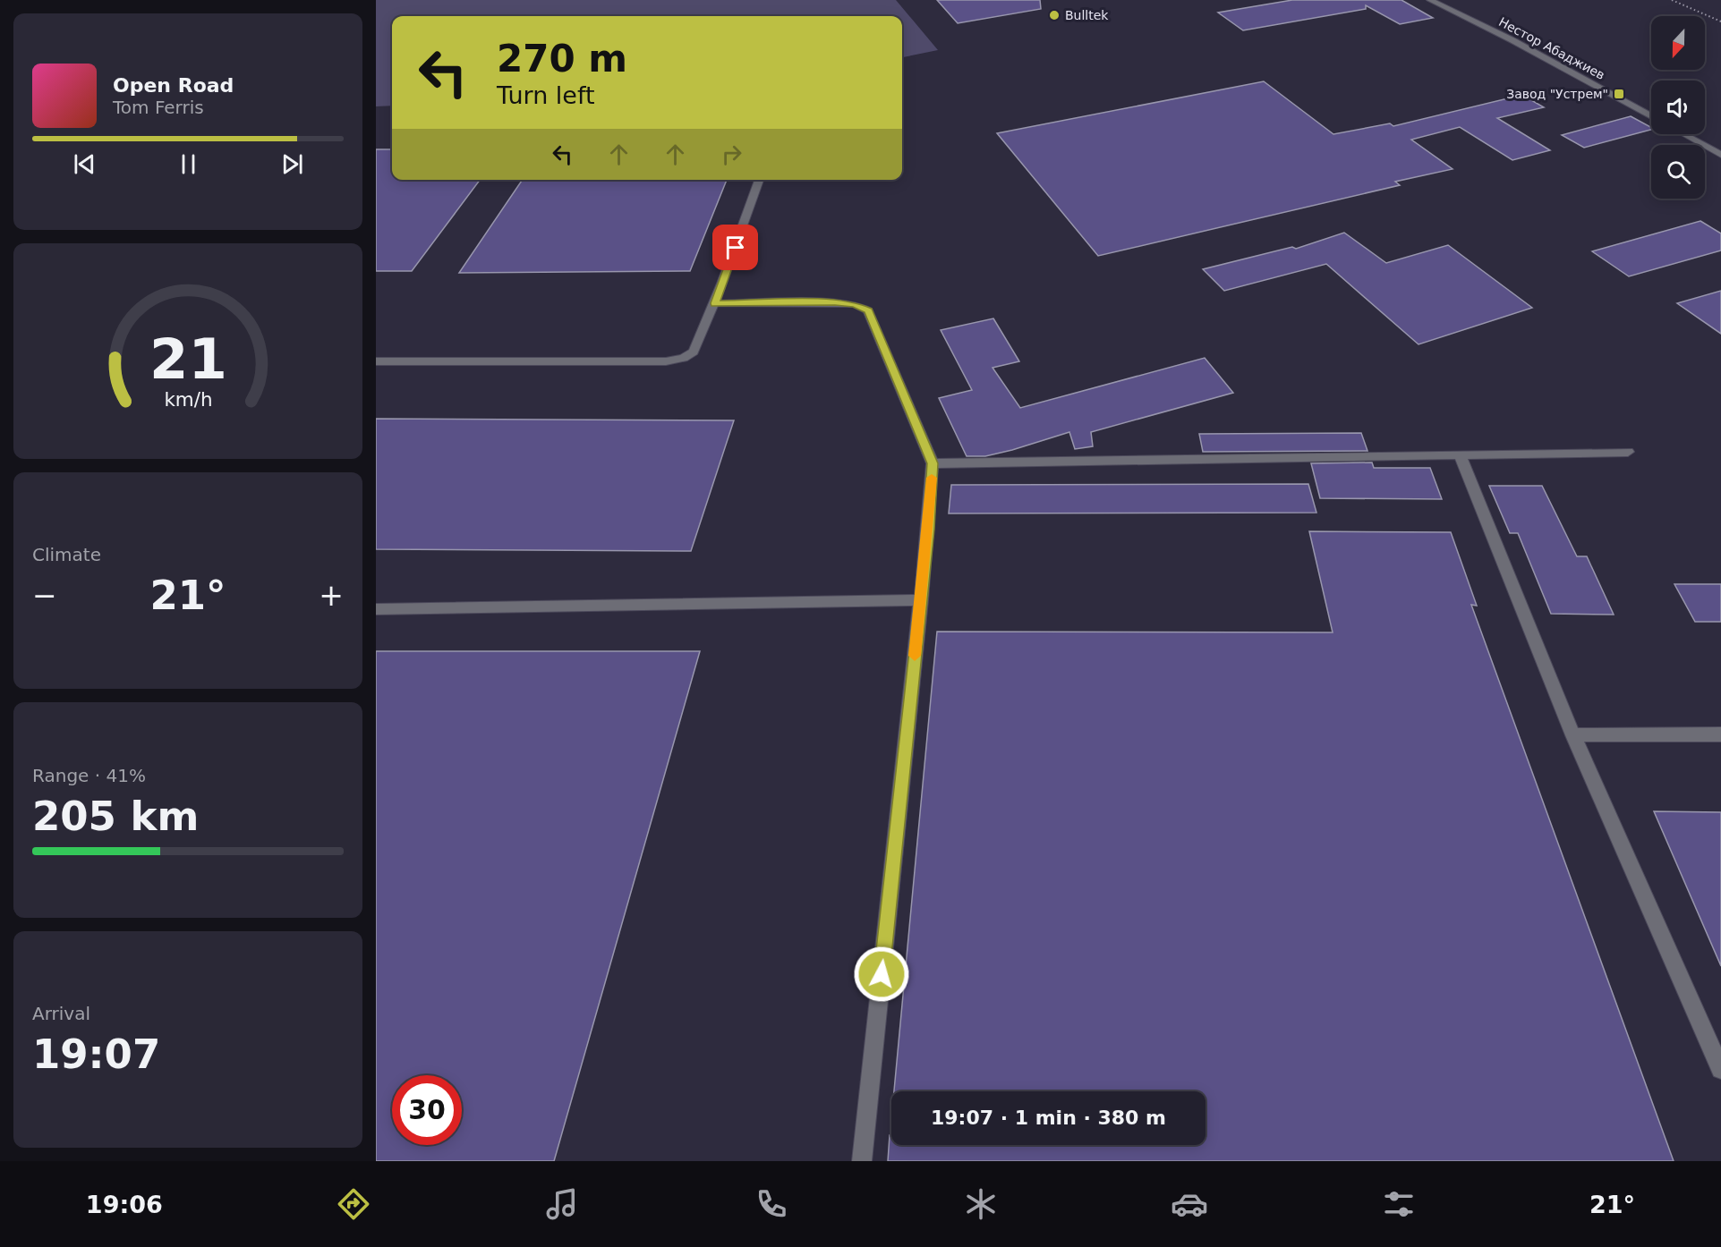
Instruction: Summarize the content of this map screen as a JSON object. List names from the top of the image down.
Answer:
{
  "streets": {
    "street": ["Нестор Абаджиев"]
  },
  "places": {
    "other": ["Bulltek"],
    "transit": ["Завод \"Устрем\""]
  },
  "north": "bottom",
  "page": {
    "turn": ["270 m", "Turn left"],
    "song": ["Open Road", "Tom Ferris"],
    "tile": [
      "Climate",
      ["Range · 41%", "205 km"],
      ["Arrival", "19:07"]
    ],
    "heat": ["−", "21°", "+"],
    "limit": "30",
    "trip": "19:07 · 1 min · 380 m",
    "tabs": ["19:06", "21°"],
    "gauge": ["21", "km/h"]
  }
}
